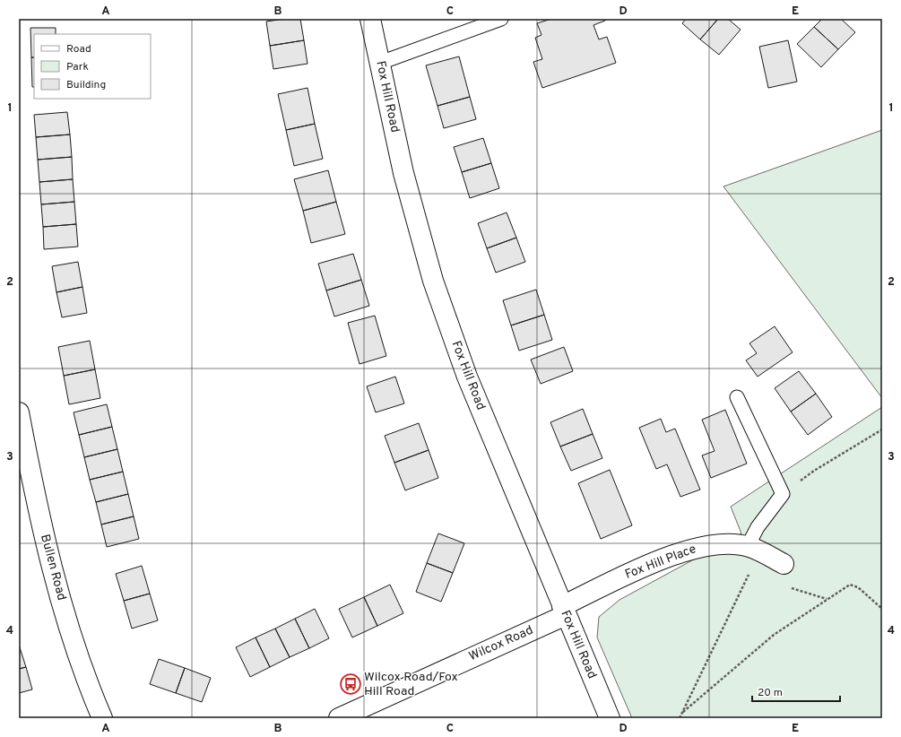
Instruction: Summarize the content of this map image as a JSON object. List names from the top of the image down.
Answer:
{
  "streets": {
    "street": [
      "Fox Hill Road",
      "Fox Hill Place",
      "Bullen Road",
      "Wilcox Road"
    ]
  },
  "crossings": [
    ["Fox Hill Road", "Fox Hill Place"],
    ["Fox Hill Road", "Wilcox Road"],
    ["Fox Hill Place", "Wilcox Road"]
  ],
  "places": {
    "bus stop": ["Wilcox Road/Fox Hill Road"]
  },
  "legend": ["Road", "Park", "Building"],
  "scale_bar": "20 m",
  "grid": {
    "columns": [
      "A",
      "B",
      "C",
      "D",
      "E"
    ],
    "rows": [
      "1",
      "2",
      "3",
      "4"
    ]
  }
}
